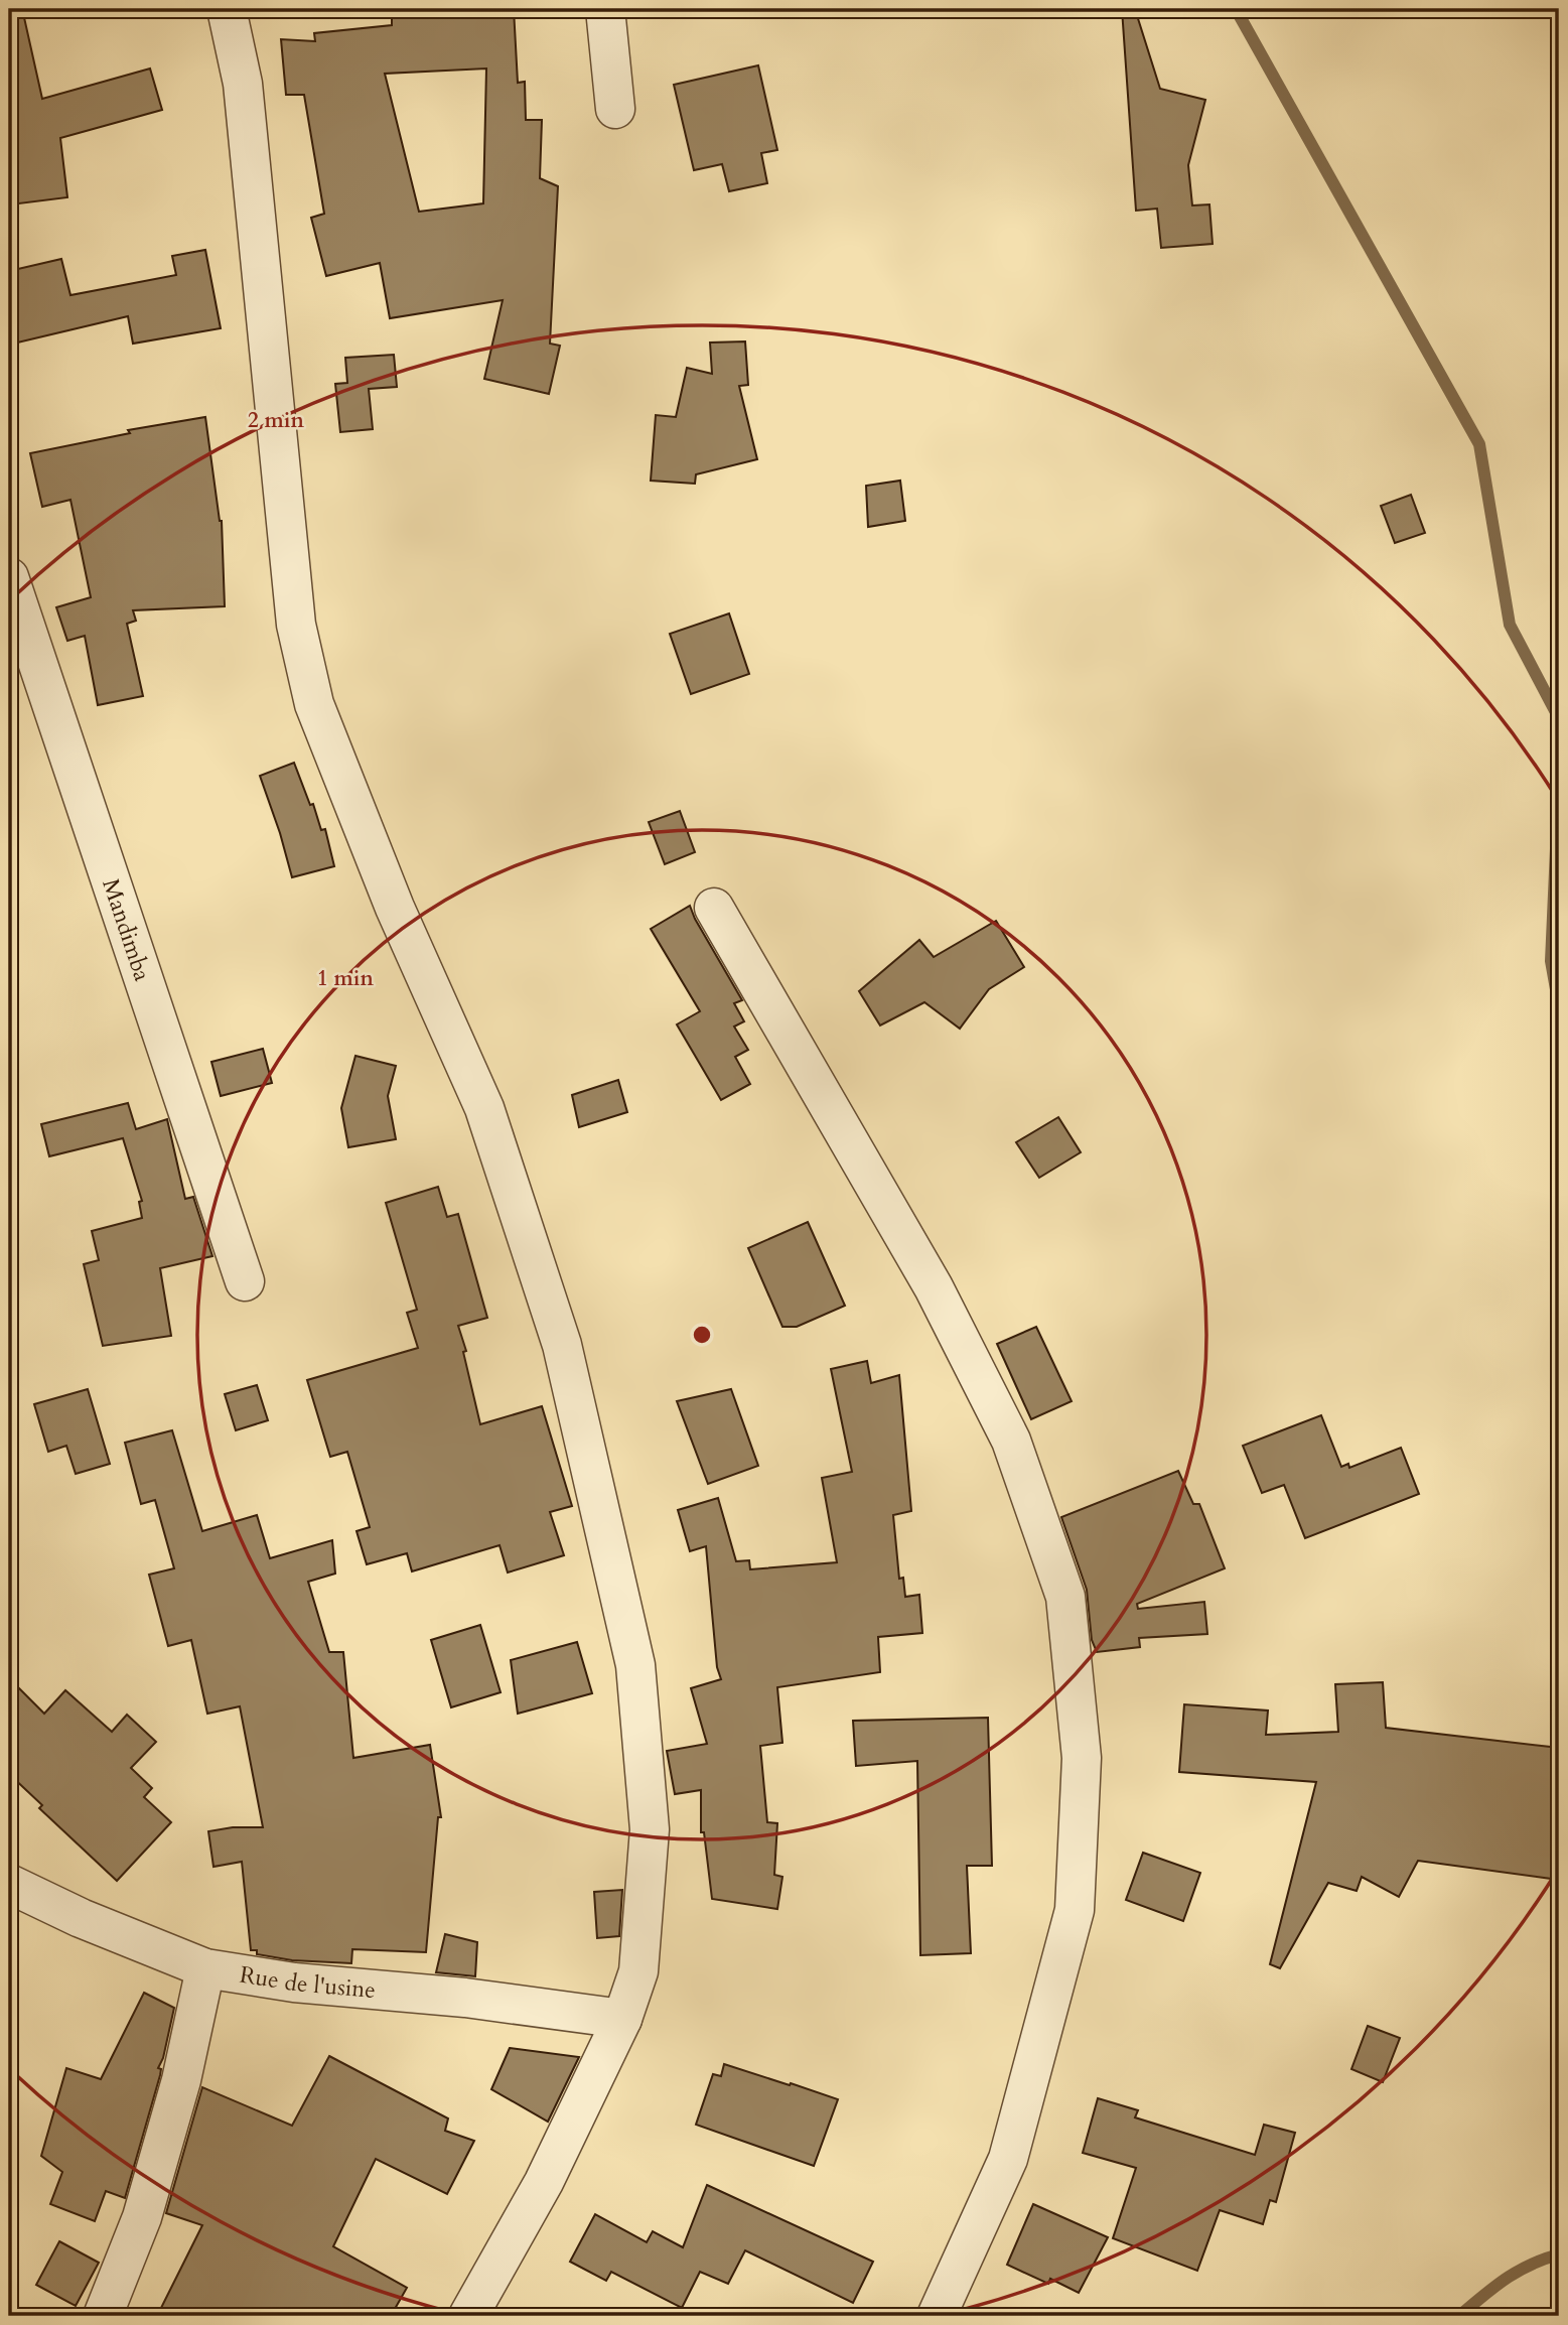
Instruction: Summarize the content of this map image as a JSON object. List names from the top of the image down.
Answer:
{
  "streets": {
    "street": ["Mandimba", "Rue de l'usine"]
  },
  "rings": ["2 min", "1 min"]
}
